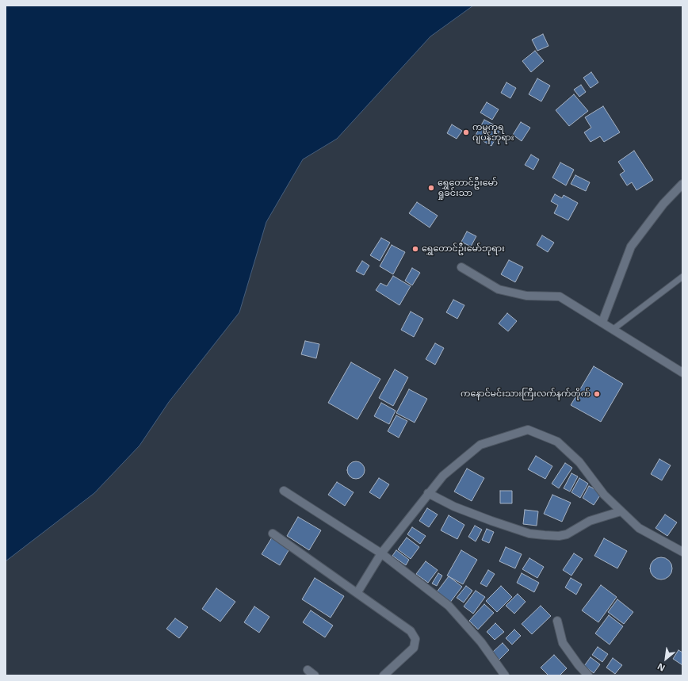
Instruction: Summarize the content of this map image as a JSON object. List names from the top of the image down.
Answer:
{
  "places": [
    "ကမ္မကူရ ဂျပန်ဘုရား",
    "ရွှေတောင်ဦးမော် ရှုခင်းသာ",
    "ရွှေတောင်ဦးမော်ဘုရား",
    "ကနောင်မင်းသားကြီးလက်နက်တိုက်"
  ],
  "north": "bottom left"
}
